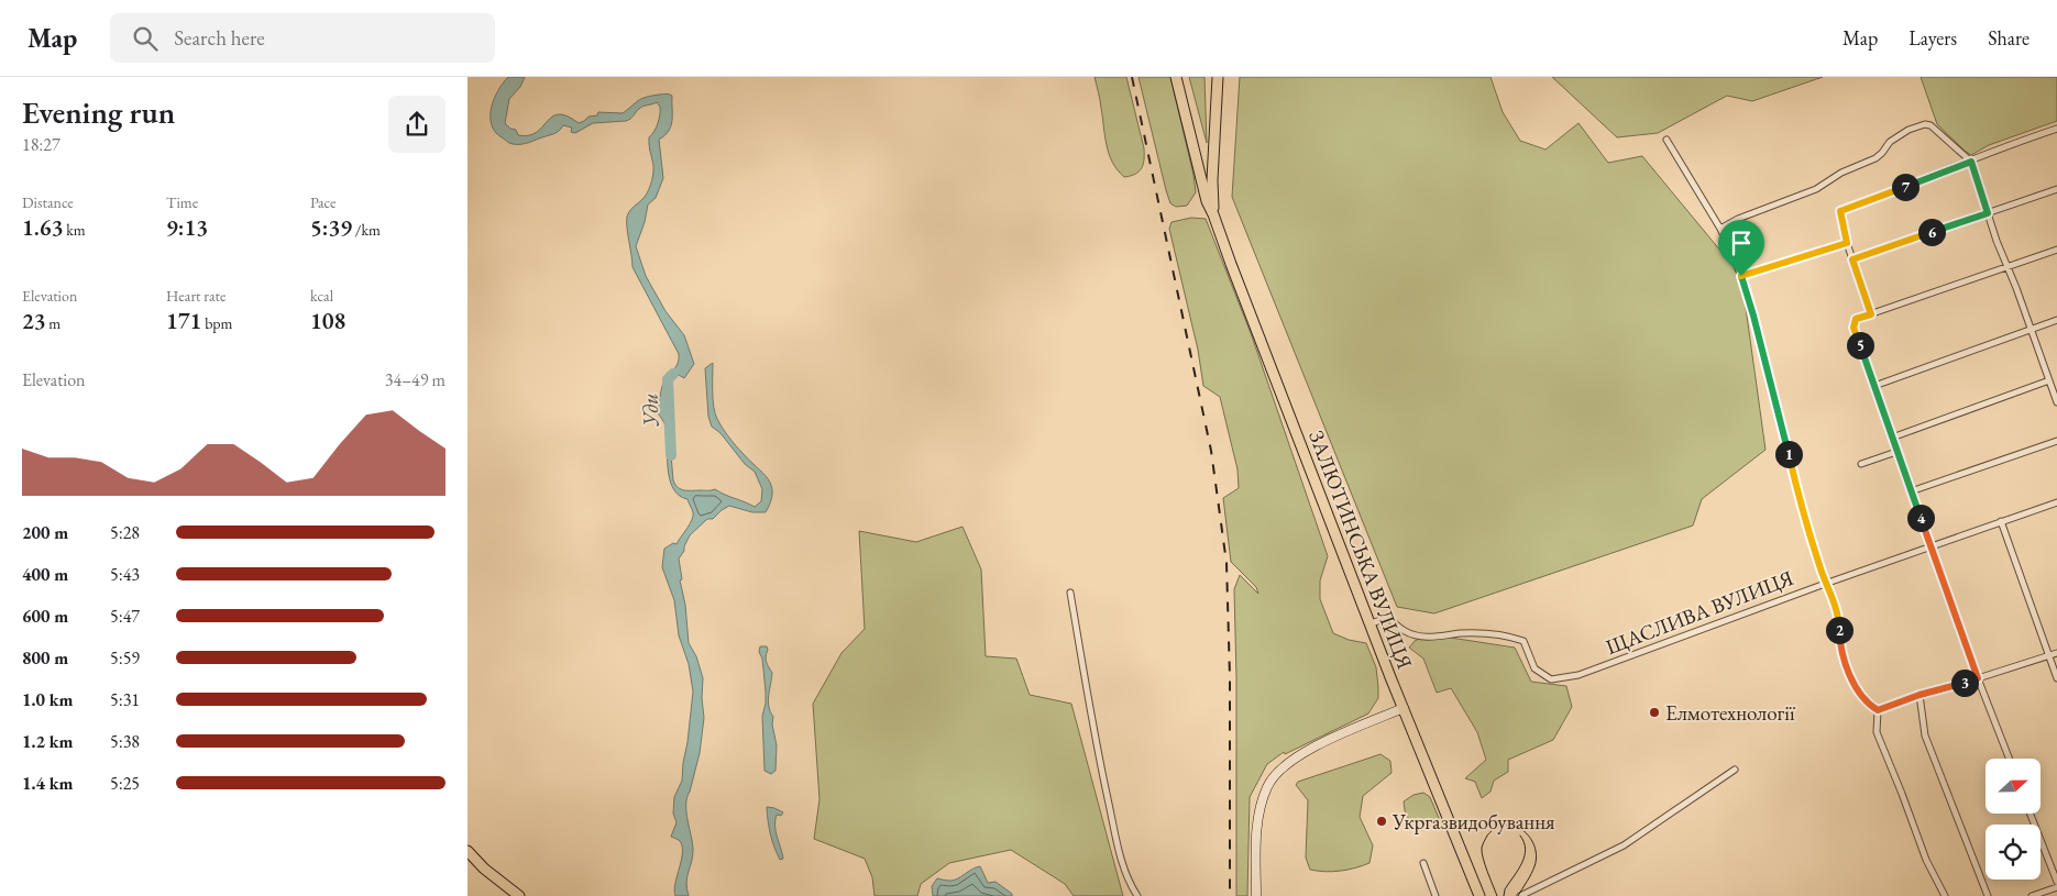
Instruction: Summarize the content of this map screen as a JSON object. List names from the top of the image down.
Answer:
{
  "streets": {
    "main road": ["ЗАЛЮТИНСЬКА ВУЛИЦЯ"],
    "street": ["ЩАСЛИВА ВУЛИЦЯ"]
  },
  "crossings": [
    ["ЗАЛЮТИНСЬКА ВУЛИЦЯ", "ЩАСЛИВА ВУЛИЦЯ"]
  ],
  "water": ["Уди"],
  "places": ["Елмотехнології", "Укргазвидобування"],
  "north": "right",
  "page": {
    "header": "Map",
    "search": "Search here",
    "nav": ["Map", "Layers", "Share"],
    "heading": ["Evening run", "18:27"],
    "stats": [
      ["Distance", "1.63 km"],
      ["Time", "9:13"],
      ["Pace", "5:39 /km"],
      ["Elevation", "23 m"],
      ["Heart rate", "171 bpm"],
      ["kcal", "108"]
    ],
    "pins": [
      "7",
      "6",
      "5",
      "1",
      "4",
      "2",
      "3"
    ],
    "chart": ["Elevation", "34–49 m"],
    "list": [
      {
        "name": "200 m",
        "note": "5:28"
      },
      {
        "name": "400 m",
        "note": "5:43"
      },
      {
        "name": "600 m",
        "note": "5:47"
      },
      {
        "name": "800 m",
        "note": "5:59"
      },
      {
        "name": "1.0 km",
        "note": "5:31"
      },
      {
        "name": "1.2 km",
        "note": "5:38"
      },
      {
        "name": "1.4 km",
        "note": "5:25"
      }
    ]
  }
}
